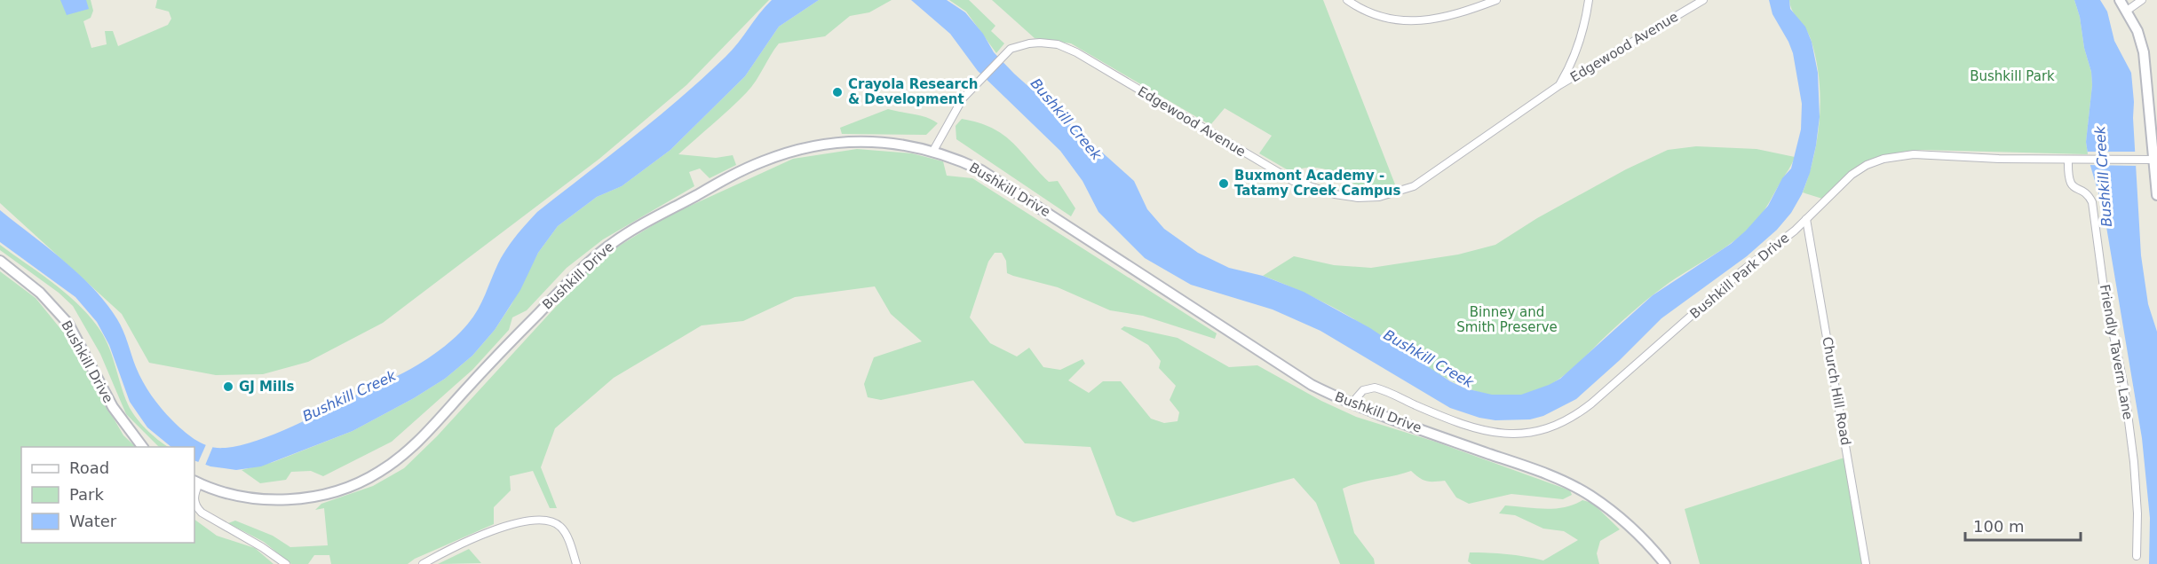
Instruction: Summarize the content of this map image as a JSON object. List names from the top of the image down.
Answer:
{
  "streets": {
    "main road": ["Bushkill Drive"],
    "street": [
      "Edgewood Avenue",
      "Bushkill Park Drive",
      "Friendly Tavern Lane",
      "Church Hill Road"
    ]
  },
  "crossings": [
    ["Edgewood Avenue", "Bushkill Drive"],
    ["Bushkill Drive", "Bushkill Park Drive"],
    ["Bushkill Park Drive", "Friendly Tavern Lane"],
    ["Bushkill Park Drive", "Church Hill Road"]
  ],
  "water": ["Bushkill Creek"],
  "parks": ["Bushkill Park", "Binney and Smith Preserve"],
  "places": ["Crayola Research & Development", "Buxmont Academy - Tatamy Creek Campus", "GJ Mills"],
  "legend": ["Road", "Park", "Water"],
  "scale_bar": "100 m"
}
